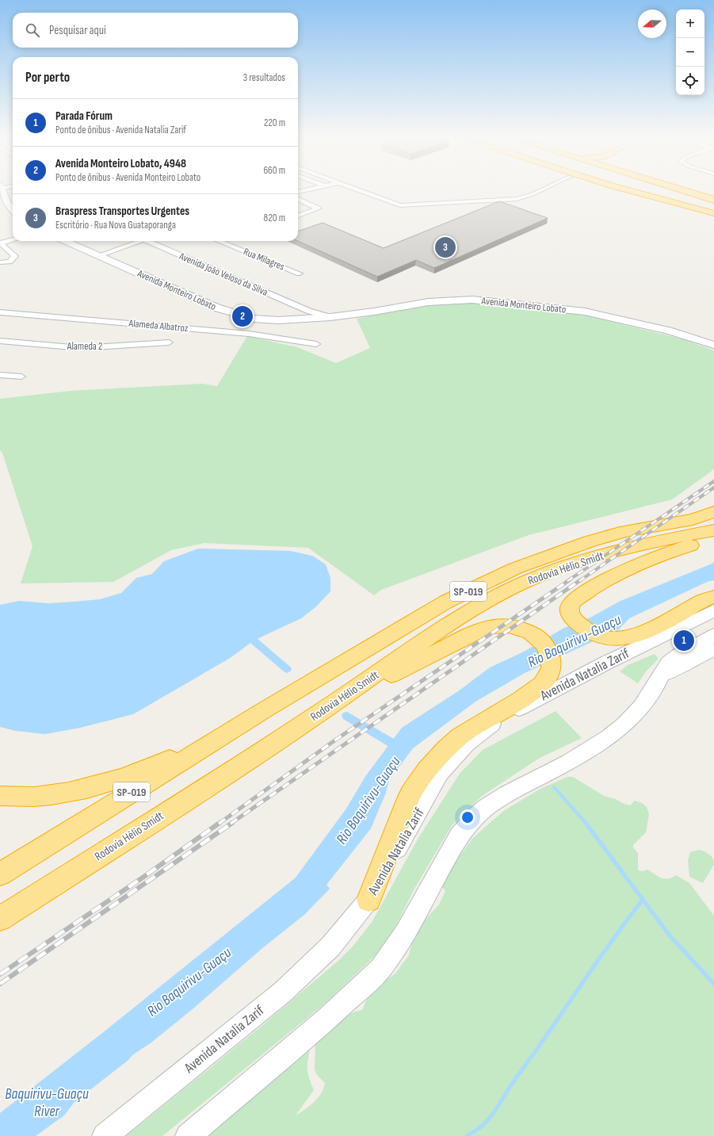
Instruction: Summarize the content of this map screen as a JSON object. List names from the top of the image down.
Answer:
{
  "streets": {
    "highway": ["Rodovia Hélio Smidt", "SP-019"],
    "main road": ["Avenida Monteiro Lobato", "Avenida Natalia Zarif"],
    "street": [
      "Rua Milagres",
      "Avenida João Veloso da Silva",
      "Alameda Albatroz",
      "Alameda 2"
    ]
  },
  "crossings": [
    ["Avenida João Veloso da Silva", "Avenida Monteiro Lobato"]
  ],
  "water": ["Rio Baquirivu-Guaçu", "Baquirivu-Guaçu River"],
  "north": "left",
  "page": {
    "map_buttons": ["+", "−"],
    "search": "Pesquisar aqui",
    "heading": ["Por perto", "3 resultados"],
    "list": [
      {
        "mark": "1",
        "name": "Parada Fórum",
        "note": "Ponto de ônibus · Avenida Natalia Zarif",
        "value": "220 m"
      },
      {
        "mark": "2",
        "name": "Avenida Monteiro Lobato, 4948",
        "note": "Ponto de ônibus · Avenida Monteiro Lobato",
        "value": "660 m"
      },
      {
        "mark": "3",
        "name": "Braspress Transportes Urgentes",
        "note": "Escritório · Rua Nova Guataporanga",
        "value": "820 m"
      }
    ],
    "pins": ["3", "2", "1"]
  }
}
